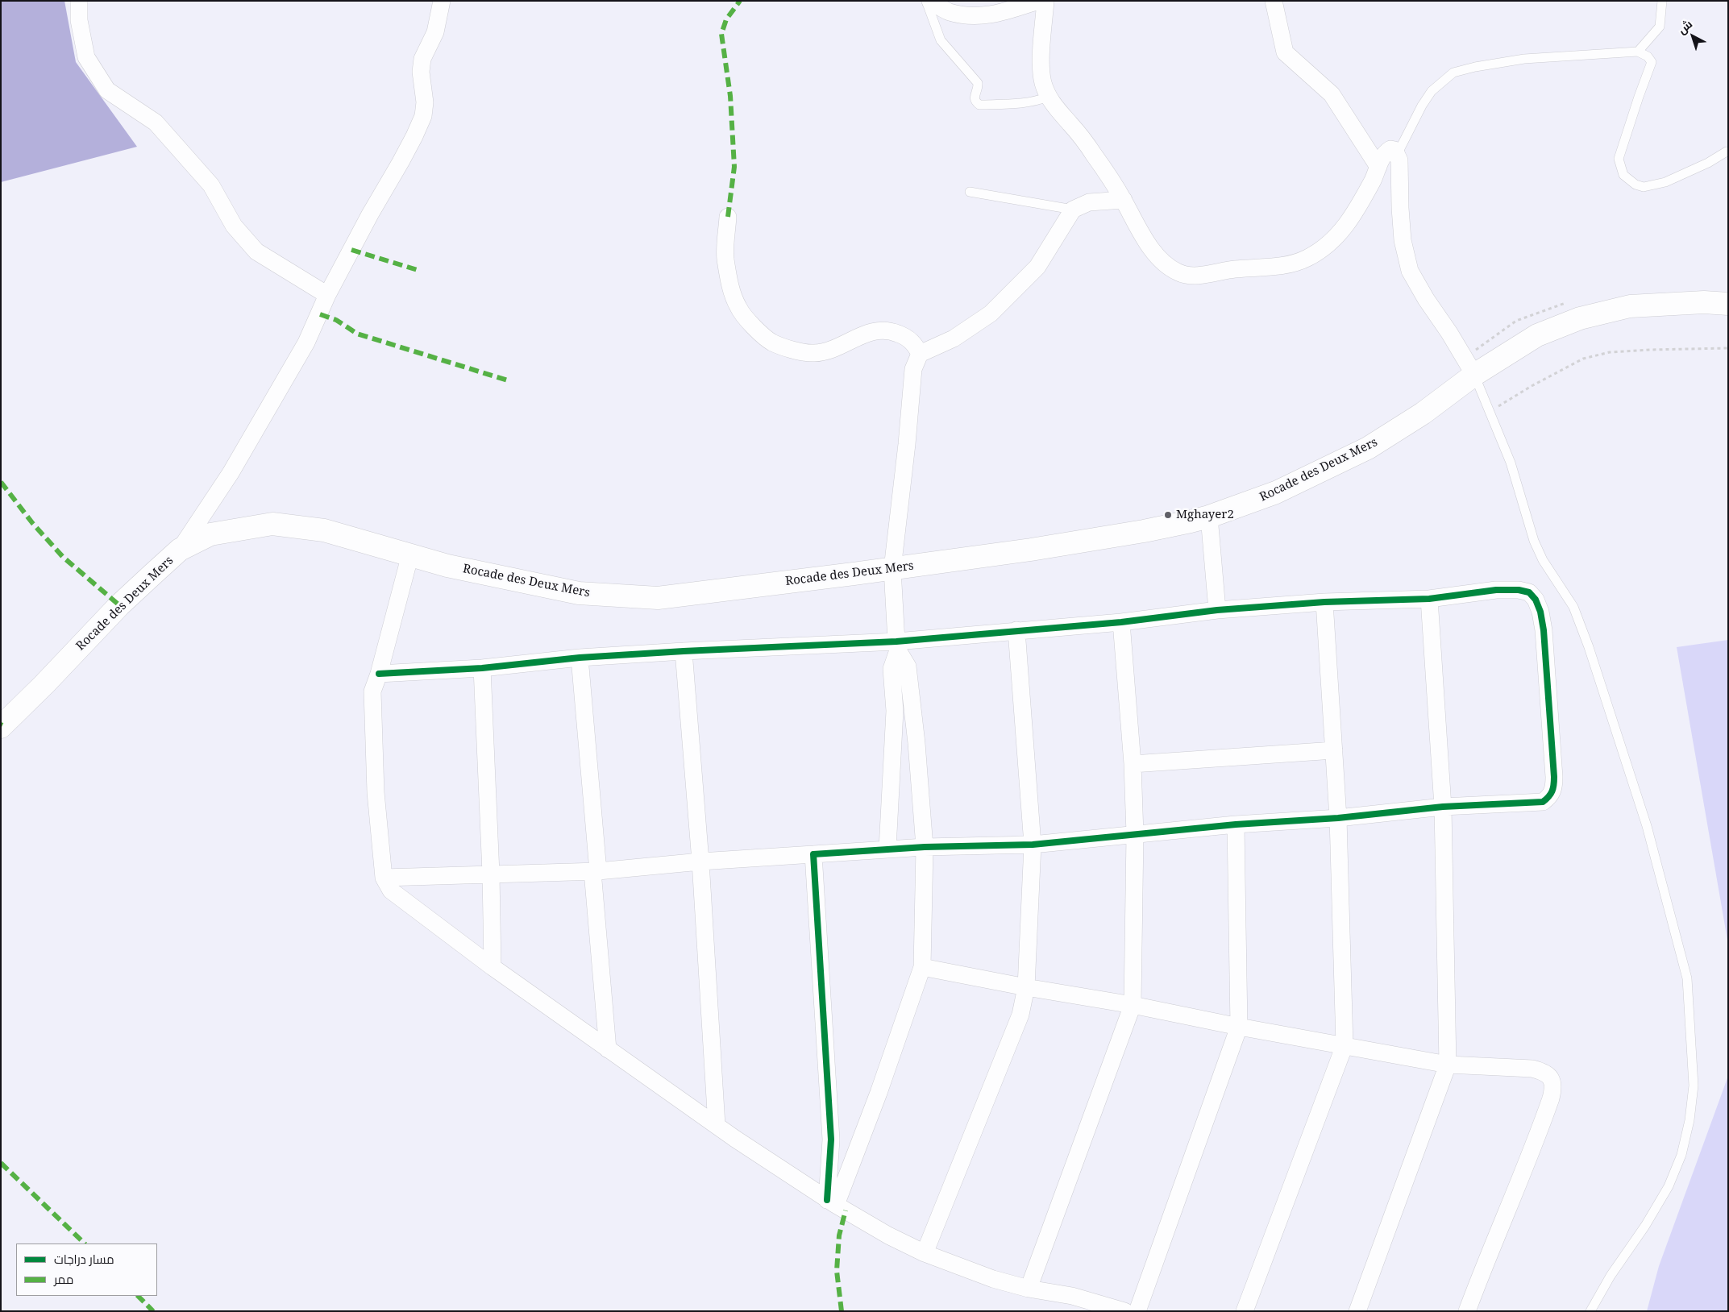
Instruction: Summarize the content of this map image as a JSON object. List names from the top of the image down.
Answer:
{
  "streets": {
    "highway": ["Rocade des Deux Mers"]
  },
  "places": ["Mghayer2"],
  "legend": ["مسار دراجات", "ممر"],
  "north": "top left"
}
